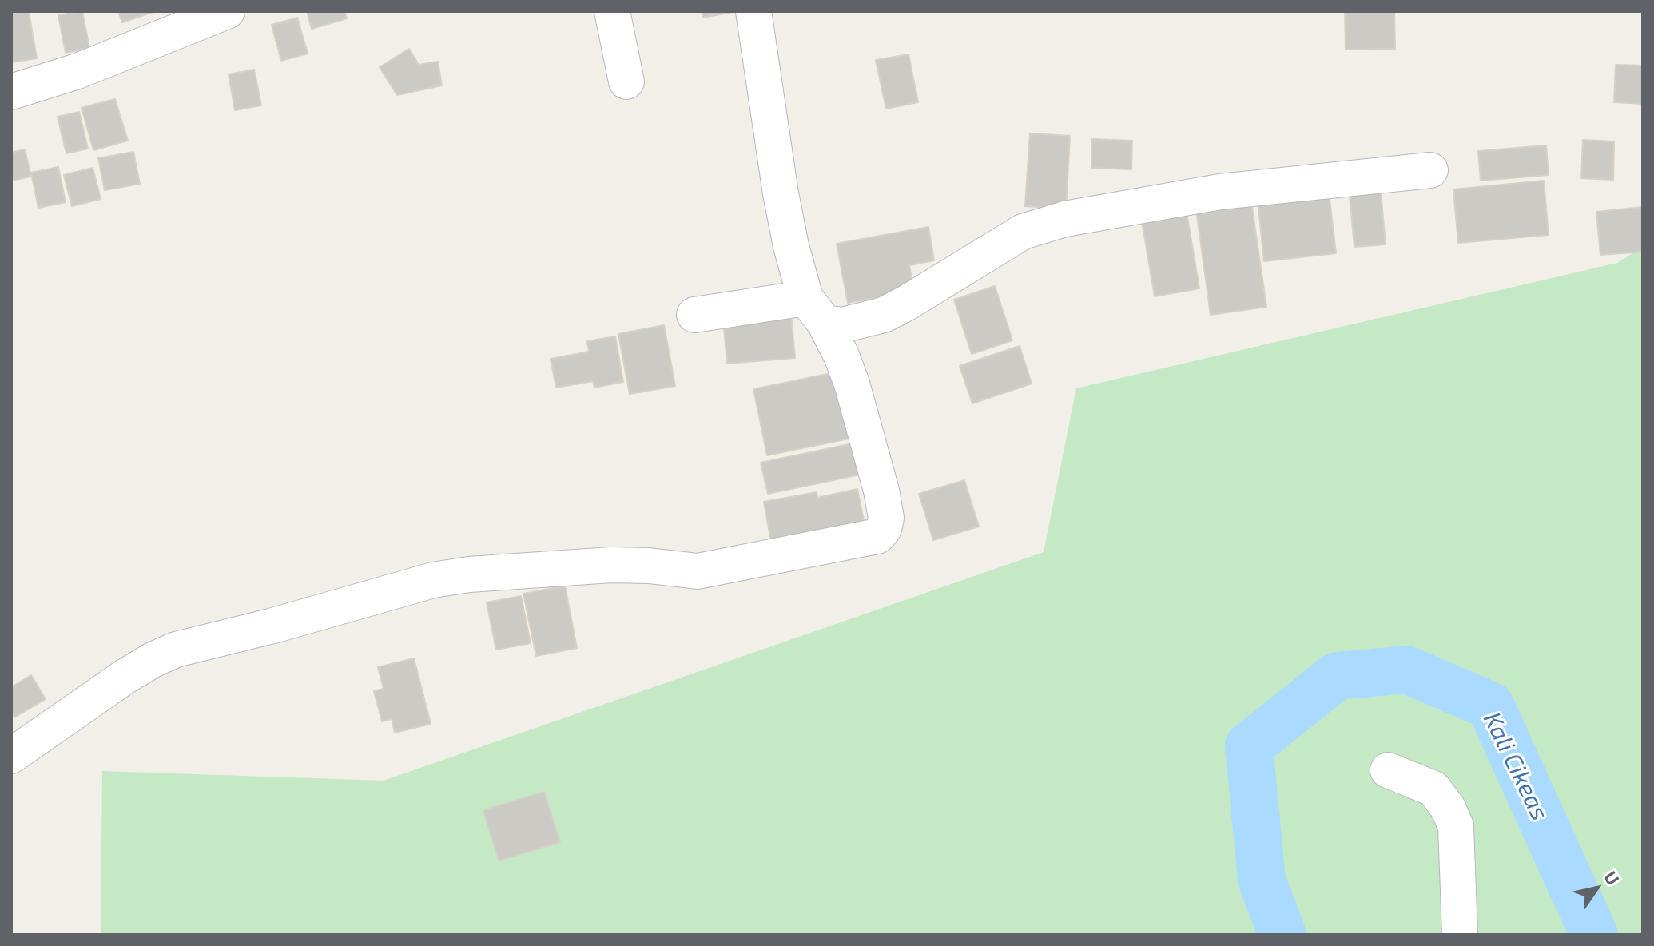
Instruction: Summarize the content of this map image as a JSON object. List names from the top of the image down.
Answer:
{
  "water": ["Kali Cikeas"],
  "north": "top right"
}
